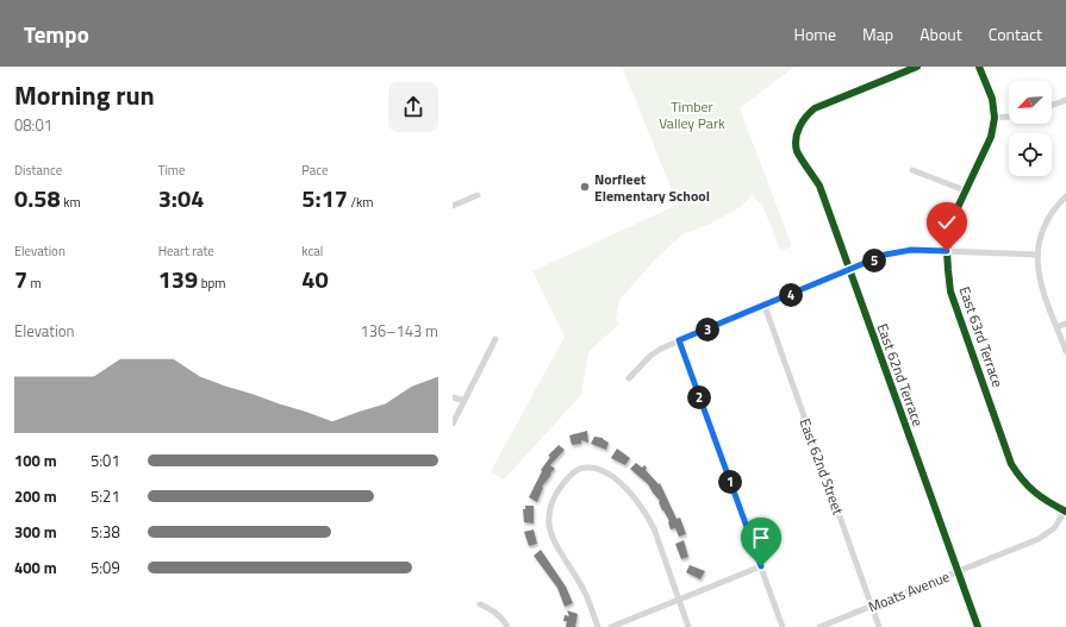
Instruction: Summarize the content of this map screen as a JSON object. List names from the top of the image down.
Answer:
{
  "streets": {
    "street": [
      "East 63rd Terrace",
      "East 62nd Terrace",
      "East 62nd Street",
      "Moats Avenue"
    ]
  },
  "crossings": [
    ["East 63rd Terrace", "Moats Avenue"],
    ["East 62nd Terrace", "Moats Avenue"],
    ["East 62nd Street", "Moats Avenue"]
  ],
  "parks": ["Timber Valley Park"],
  "places": ["Norfleet Elementary School"],
  "north": "bottom left",
  "page": {
    "header": "Tempo",
    "nav": [
      "Home",
      "Map",
      "About",
      "Contact"
    ],
    "heading": ["Morning run", "08:01"],
    "stats": [
      ["Distance", "0.58 km"],
      ["Time", "3:04"],
      ["Pace", "5:17 /km"],
      ["Elevation", "7 m"],
      ["Heart rate", "139 bpm"],
      ["kcal", "40"]
    ],
    "pins": [
      "5",
      "4",
      "3",
      "2",
      "1"
    ],
    "chart": ["Elevation", "136–143 m"],
    "list": [
      {
        "name": "100 m",
        "note": "5:01"
      },
      {
        "name": "200 m",
        "note": "5:21"
      },
      {
        "name": "300 m",
        "note": "5:38"
      },
      {
        "name": "400 m",
        "note": "5:09"
      }
    ]
  }
}
